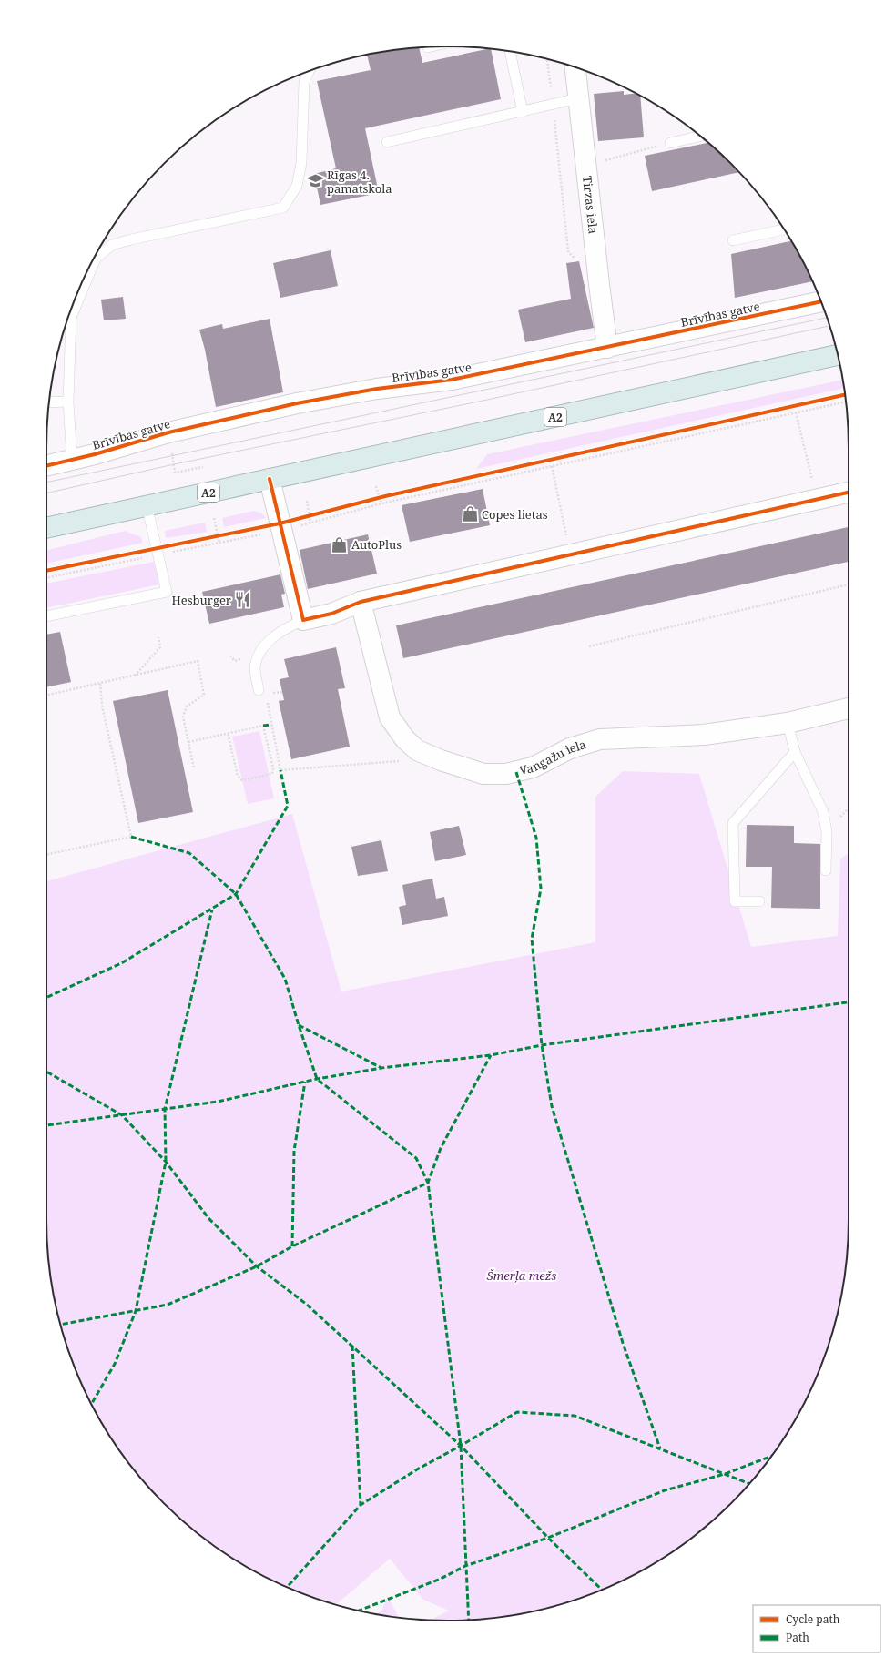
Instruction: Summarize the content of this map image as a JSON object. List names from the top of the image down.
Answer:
{
  "streets": {
    "highway": ["A2"],
    "street": ["Tirzas iela", "Brīvības gatve", "Vangažu iela"]
  },
  "crossings": [
    ["Tirzas iela", "Brīvības gatve"]
  ],
  "parks": ["Šmerļa mežs"],
  "places": {
    "school or university": ["Rīgas 4. pamatskola"],
    "shop": ["Copes lietas", "AutoPlus"],
    "restaurant": ["Hesburger"]
  },
  "legend": ["Cycle path", "Path"]
}
